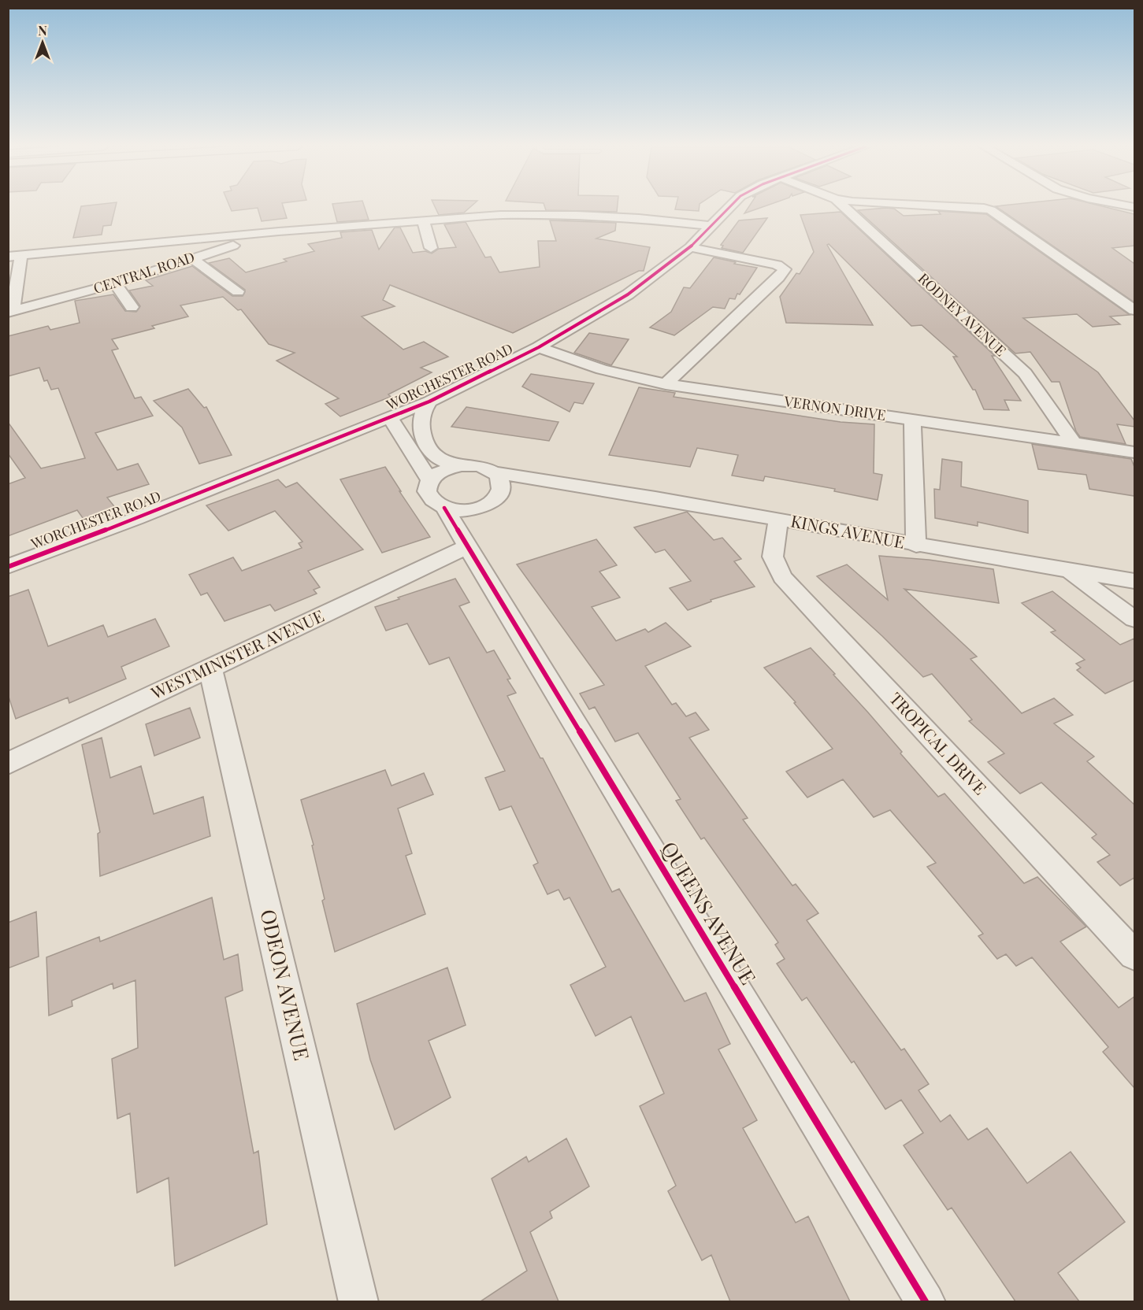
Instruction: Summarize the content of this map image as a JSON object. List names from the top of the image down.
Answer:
{
  "streets": {
    "street": [
      "CENTRAL ROAD",
      "RODNEY AVENUE",
      "WORCHESTER ROAD",
      "VERNON DRIVE",
      "KINGS AVENUE",
      "WESTMINISTER AVENUE",
      "TROPICAL DRIVE",
      "QUEENS AVENUE",
      "ODEON AVENUE"
    ]
  },
  "crossings": [
    ["RODNEY AVENUE", "VERNON DRIVE"],
    ["WORCHESTER ROAD", "VERNON DRIVE"],
    ["KINGS AVENUE", "TROPICAL DRIVE"],
    ["KINGS AVENUE", "QUEENS AVENUE"],
    ["WESTMINISTER AVENUE", "QUEENS AVENUE"],
    ["WESTMINISTER AVENUE", "ODEON AVENUE"]
  ],
  "north": "top"
}
